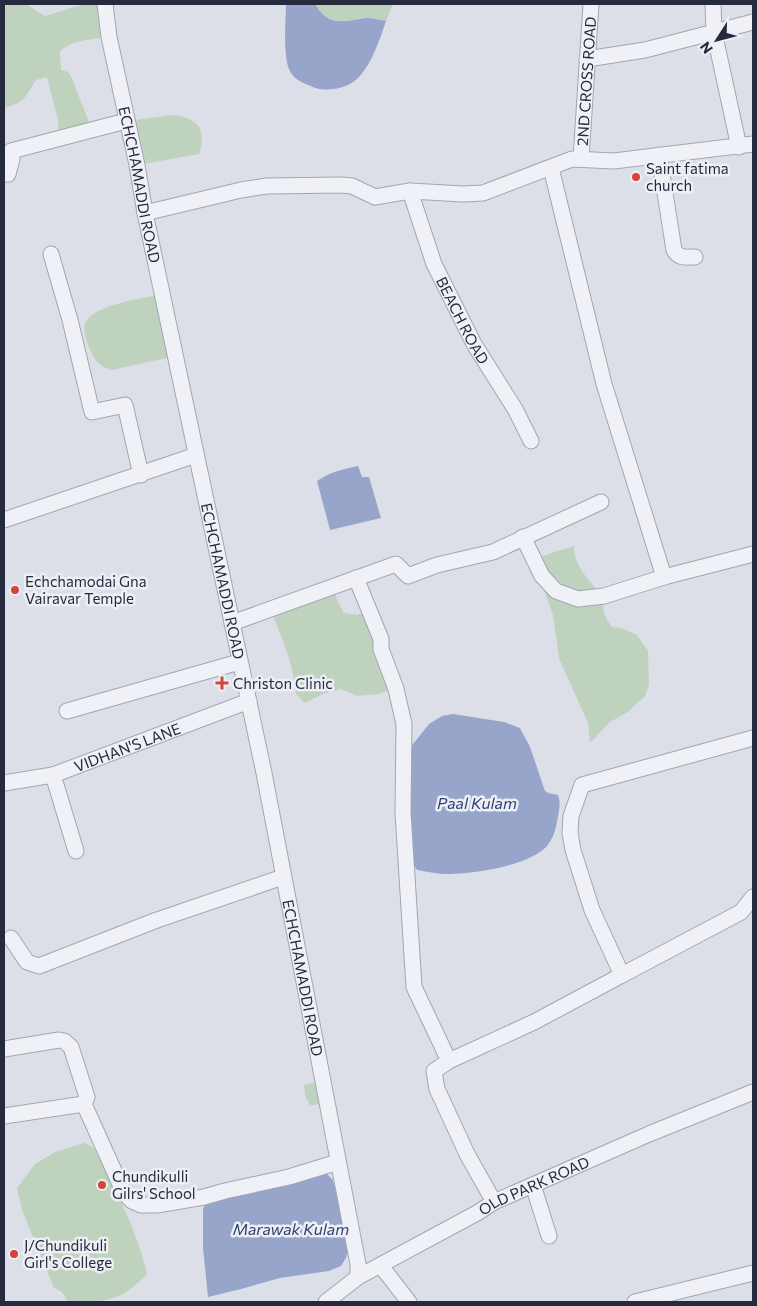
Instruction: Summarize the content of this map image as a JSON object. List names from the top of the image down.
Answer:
{
  "streets": {
    "street": [
      "2ND CROSS ROAD",
      "ECHCHAMADDI ROAD",
      "BEACH ROAD",
      "VIDHAN'S LANE",
      "OLD PARK ROAD"
    ]
  },
  "crossings": [
    ["ECHCHAMADDI ROAD", "VIDHAN'S LANE"],
    ["ECHCHAMADDI ROAD", "OLD PARK ROAD"]
  ],
  "water": ["Paal Kulam", "Marawak Kulam"],
  "places": {
    "other": [
      "Saint fatima church",
      "Echchamodai Gna Vairavar Temple",
      "Chundikulli Gilrs' School",
      "J/Chundikuli Girl's College"
    ],
    "health": ["Christon Clinic"]
  },
  "north": "bottom left"
}
